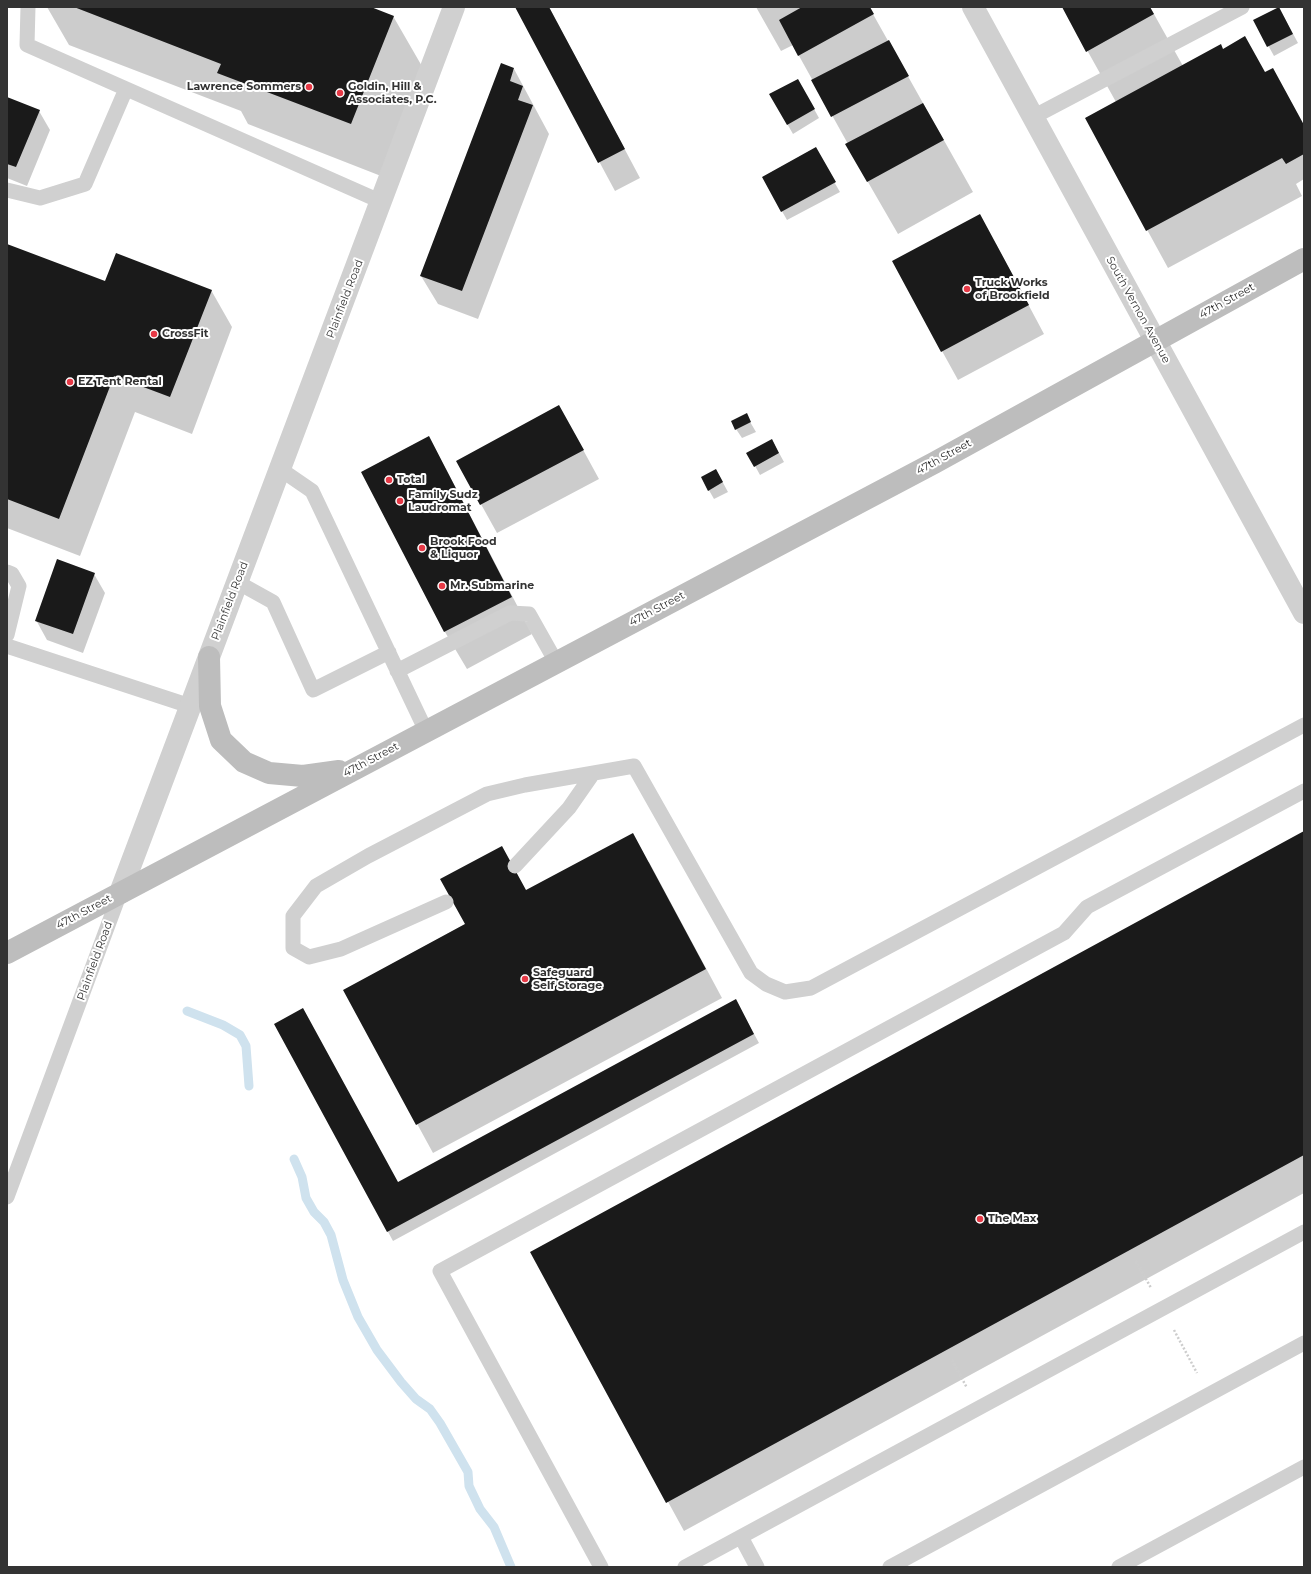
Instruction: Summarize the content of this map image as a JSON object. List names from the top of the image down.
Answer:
{
  "streets": {
    "main road": ["47th Street"],
    "street": ["Plainfield Road", "South Vernon Avenue"]
  },
  "crossings": [
    ["Plainfield Road", "47th Street"],
    ["47th Street", "South Vernon Avenue"]
  ],
  "places": [
    "Lawrence Sommers",
    "Goldin, Hill & Associates, P.C.",
    "Truck Works of Brookfield",
    "CrossFit",
    "EZ Tent Rental",
    "Total",
    "Family Sudz Laudromat",
    "Brook Food & Liquor",
    "Mr. Submarine",
    "Safeguard Self Storage",
    "The Max"
  ]
}
